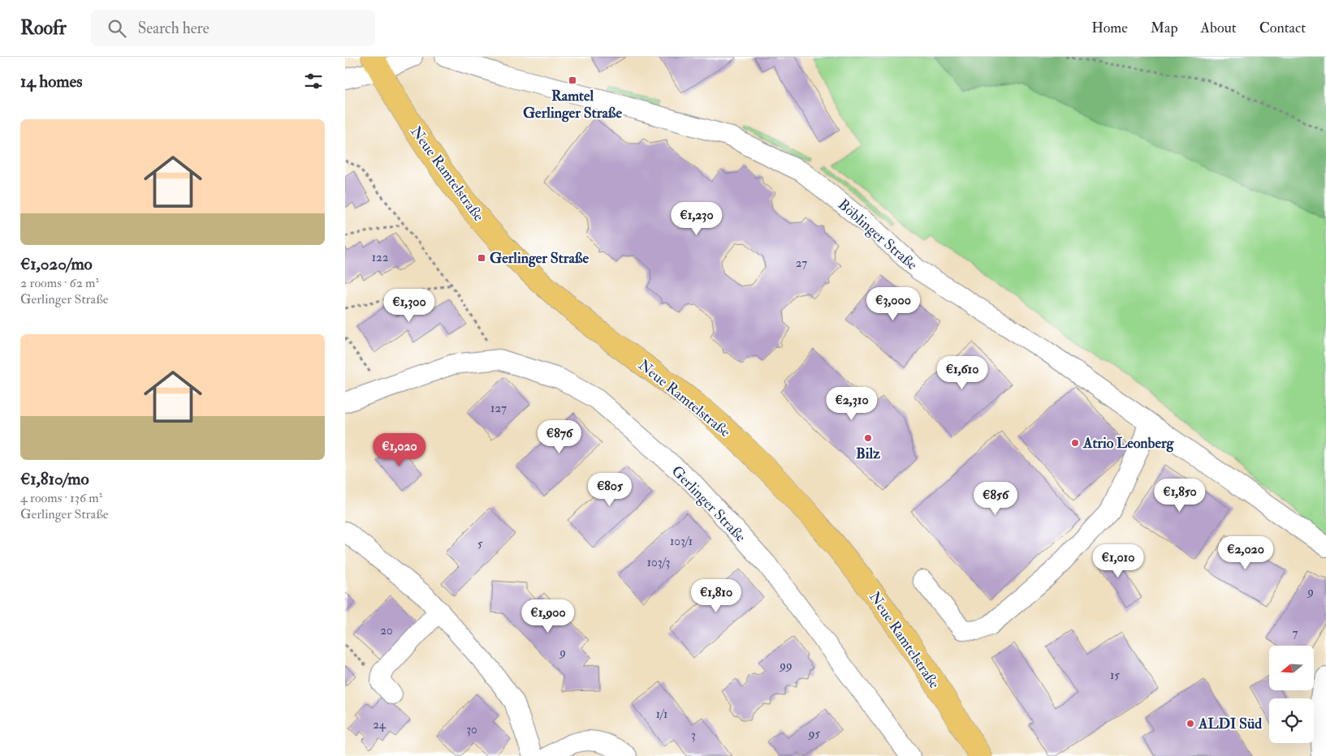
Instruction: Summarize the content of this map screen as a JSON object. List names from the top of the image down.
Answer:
{
  "streets": {
    "main road": ["Neue Ramtelstraße"],
    "street": ["Böblinger Straße", "Gerlinger Straße"]
  },
  "places": {
    "transit": ["Ramtel Gerlinger Straße", "Gerlinger Straße"],
    "other": ["Bilz", "Atrio Leonberg", "ALDI Süd"]
  },
  "house_numbers": [
    "122",
    "27",
    "127",
    "103/1",
    "5",
    "103/3",
    "9",
    "20",
    "7",
    "9",
    "99",
    "15",
    "1/1",
    "24",
    "30",
    "95",
    "3"
  ],
  "north": "left",
  "page": {
    "header": "Roofr",
    "search": "Search here",
    "nav": [
      "Home",
      "Map",
      "About",
      "Contact"
    ],
    "heading": "14 homes",
    "list": [
      {
        "name": "€1,020/mo",
        "note": "2 rooms · 62 m² · Gerlinger Straße"
      },
      {
        "name": "€1,810/mo",
        "note": "4 rooms · 136 m² · Gerlinger Straße"
      }
    ],
    "price": [
      "€1,230",
      "€3,000",
      "€1,300",
      "€1,610",
      "€2,310",
      "€876",
      "€1,020",
      "€805",
      "€1,850",
      "€856",
      "€2,020",
      "€1,010",
      "€1,810",
      "€1,900"
    ]
  }
}
